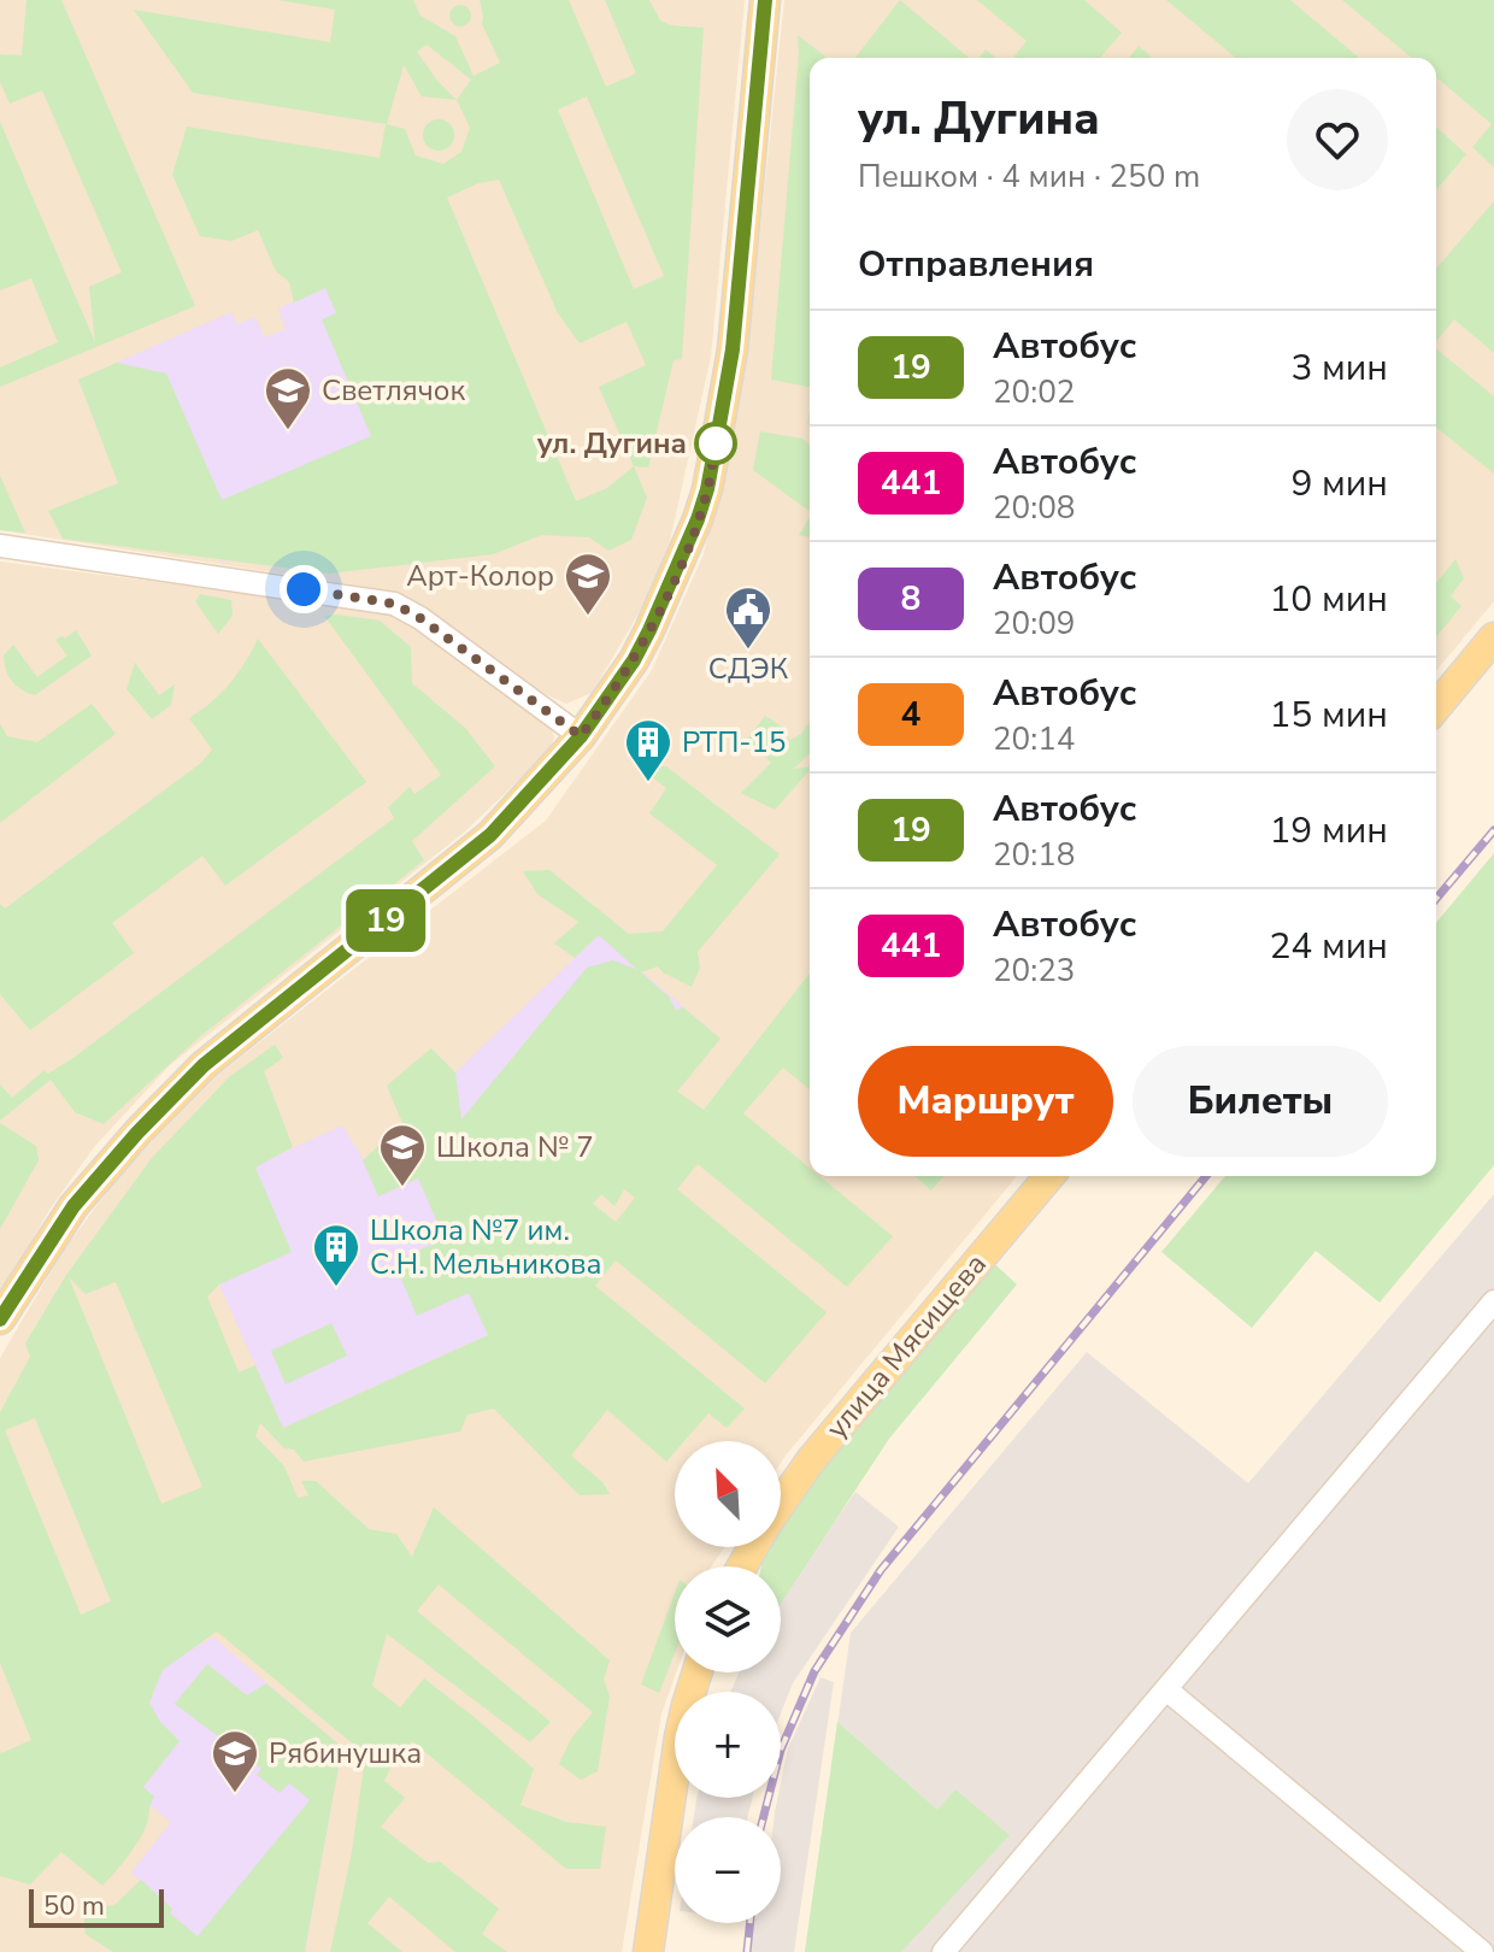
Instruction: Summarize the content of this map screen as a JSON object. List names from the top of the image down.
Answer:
{
  "streets": {
    "main road": ["улица Мясищева"]
  },
  "places": {
    "school or university": [
      "Светлячок",
      "Арт-Колор",
      "Школа № 7",
      "Рябинушка"
    ],
    "other": ["ул. Дугина"],
    "public building": ["СДЭК"],
    "building": ["РТП-15", "Школа №7 им. С.Н. Мельникова"]
  },
  "lines": ["bus line 19"],
  "scale_bar": "50 m",
  "north": "top left",
  "page": {
    "on_map": "19",
    "heading": [
      ["ул. Дугина", "Пешком · 4 мин · 250 m"],
      "Отправления"
    ],
    "list": [
      {
        "mark": "19",
        "name": "Автобус",
        "note": "20:02",
        "value": "3 мин"
      },
      {
        "mark": "441",
        "name": "Автобус",
        "note": "20:08",
        "value": "9 мин"
      },
      {
        "mark": "8",
        "name": "Автобус",
        "note": "20:09",
        "value": "10 мин"
      },
      {
        "mark": "4",
        "name": "Автобус",
        "note": "20:14",
        "value": "15 мин"
      },
      {
        "mark": "19",
        "name": "Автобус",
        "note": "20:18",
        "value": "19 мин"
      },
      {
        "mark": "441",
        "name": "Автобус",
        "note": "20:23",
        "value": "24 мин"
      }
    ],
    "buttons": ["Маршрут", "Билеты"],
    "map_buttons": ["+", "−"],
    "scale": "50 m"
  }
}
